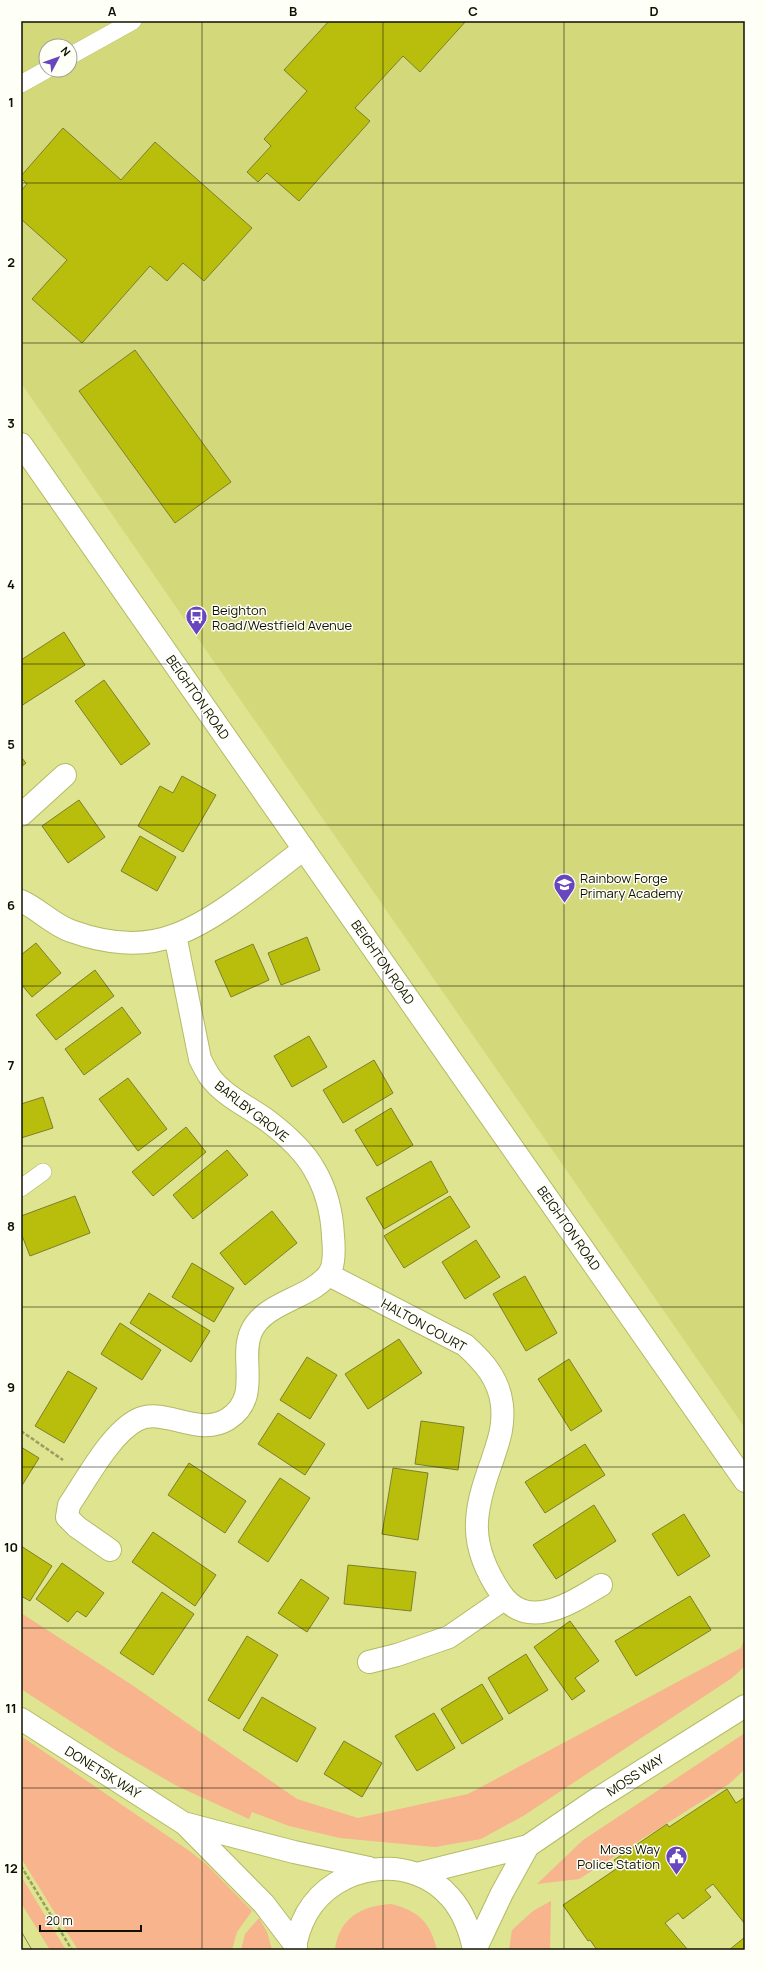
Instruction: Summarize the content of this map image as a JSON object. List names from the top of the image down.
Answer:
{
  "streets": {
    "street": [
      "BEIGHTON ROAD",
      "BARLBY GROVE",
      "HALTON COURT",
      "DONETSK WAY",
      "MOSS WAY"
    ]
  },
  "crossings": [
    ["BARLBY GROVE", "HALTON COURT"]
  ],
  "places": {
    "bus stop": ["Beighton Road/Westfield Avenue"],
    "school or university": ["Rainbow Forge Primary Academy"],
    "public building": ["Moss Way Police Station"]
  },
  "scale_bar": "20 m",
  "north": "top right",
  "grid": {
    "columns": [
      "A",
      "B",
      "C",
      "D"
    ],
    "rows": [
      "1",
      "2",
      "3",
      "4",
      "5",
      "6",
      "7",
      "8",
      "9",
      "10",
      "11",
      "12"
    ]
  }
}
